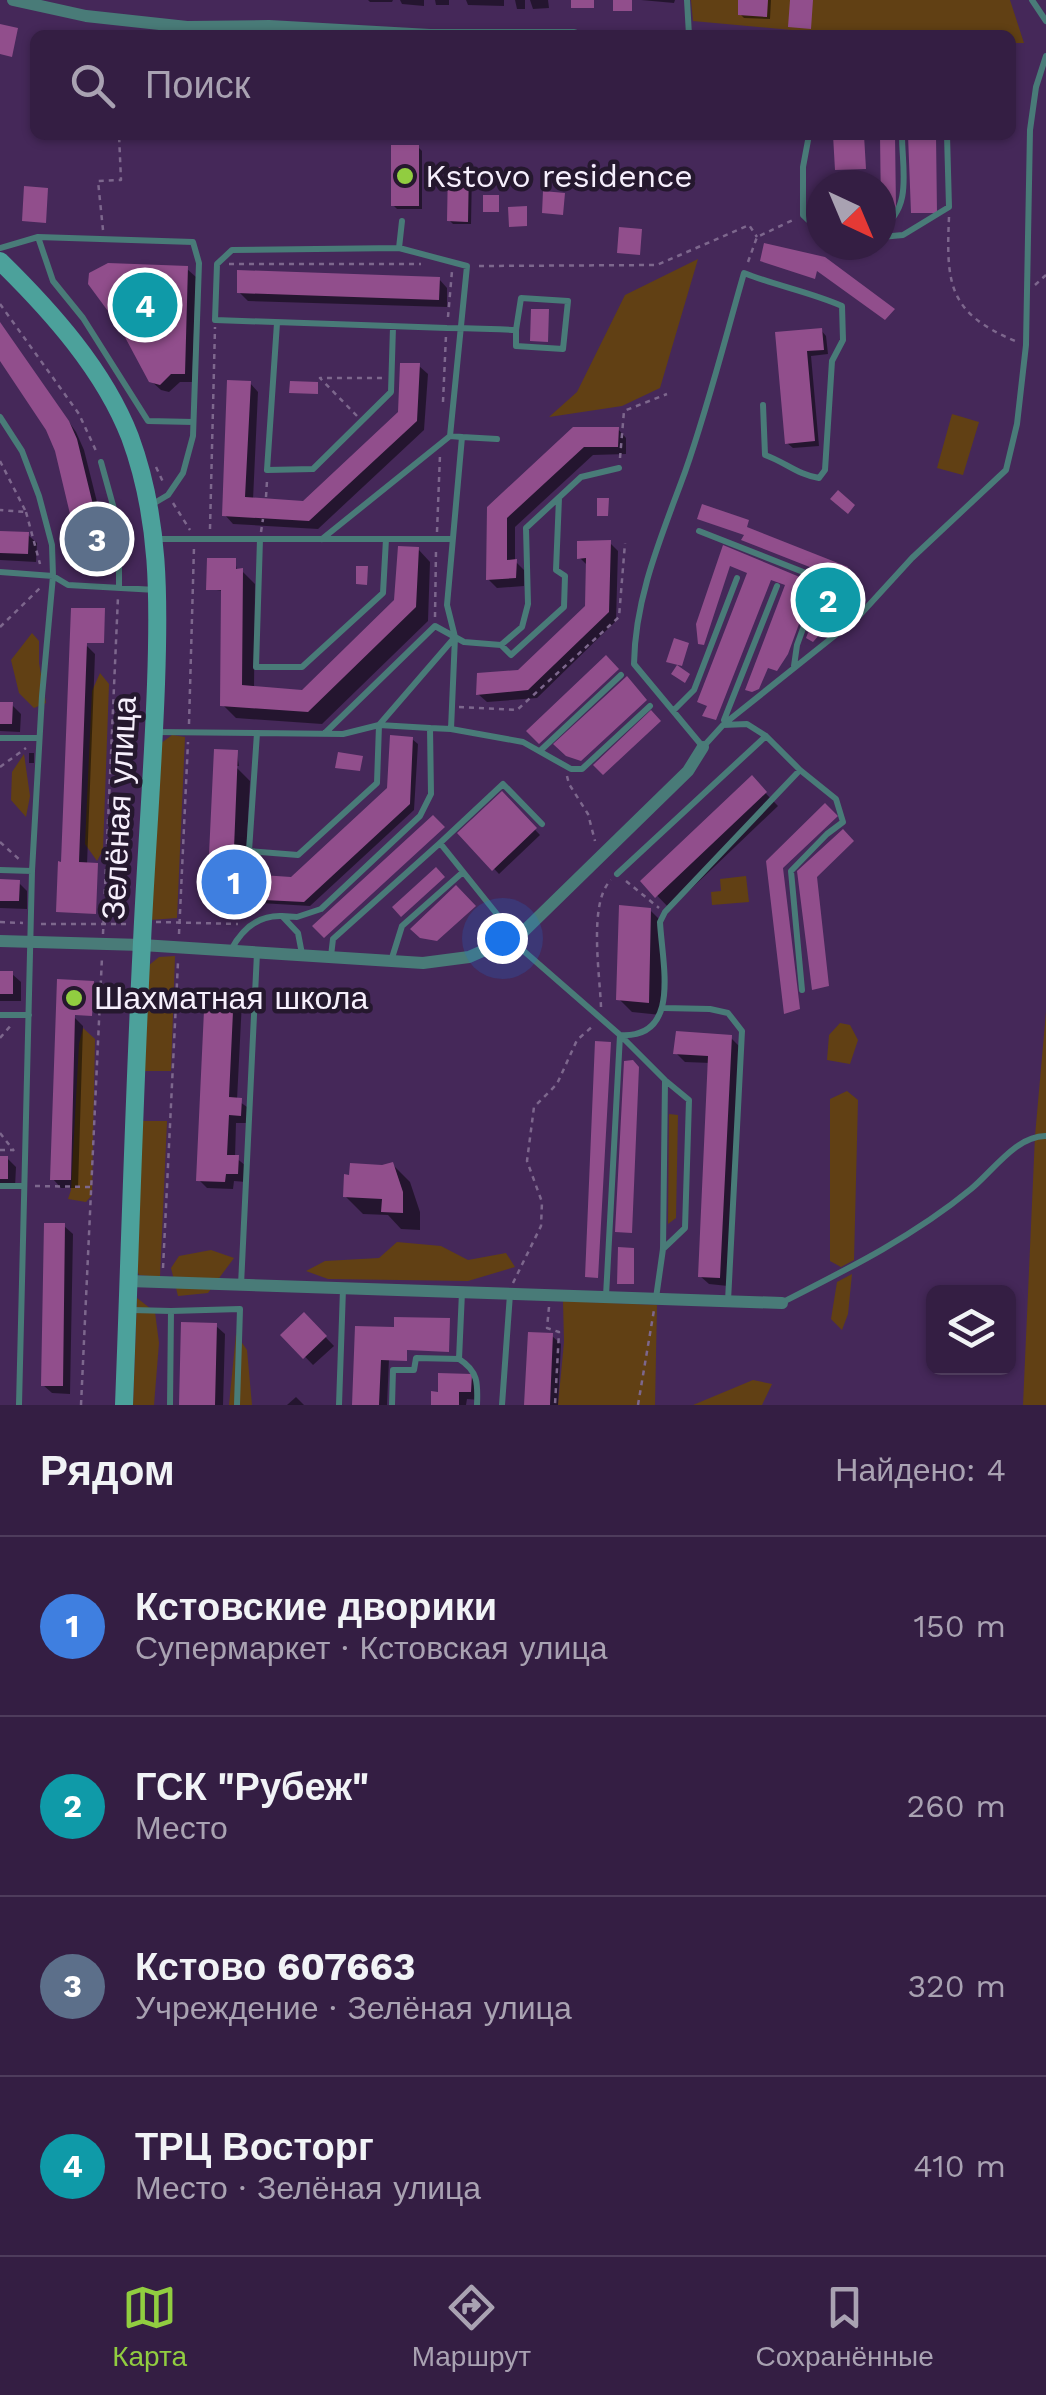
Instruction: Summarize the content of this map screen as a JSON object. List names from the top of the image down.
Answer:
{
  "streets": {
    "main road": ["Зелёная улица"]
  },
  "places": ["Kstovo residence", "Шахматная школа"],
  "north": "bottom right",
  "page": {
    "search": "Поиск",
    "pins": [
      "4",
      "3",
      "2",
      "1"
    ],
    "heading": ["Рядом", "Найдено: 4"],
    "list": [
      {
        "mark": "1",
        "name": "Кстовские дворики",
        "note": "Супермаркет · Кстовская улица",
        "value": "150 m"
      },
      {
        "mark": "2",
        "name": "ГСК \"Рубеж\"",
        "note": "Место",
        "value": "260 m"
      },
      {
        "mark": "3",
        "name": "Кстово 607663",
        "note": "Учреждение · Зелёная улица",
        "value": "320 m"
      },
      {
        "mark": "4",
        "name": "ТРЦ Восторг",
        "note": "Место · Зелёная улица",
        "value": "410 m"
      }
    ],
    "nav": ["Карта", "Маршрут", "Сохранённые"]
  }
}
